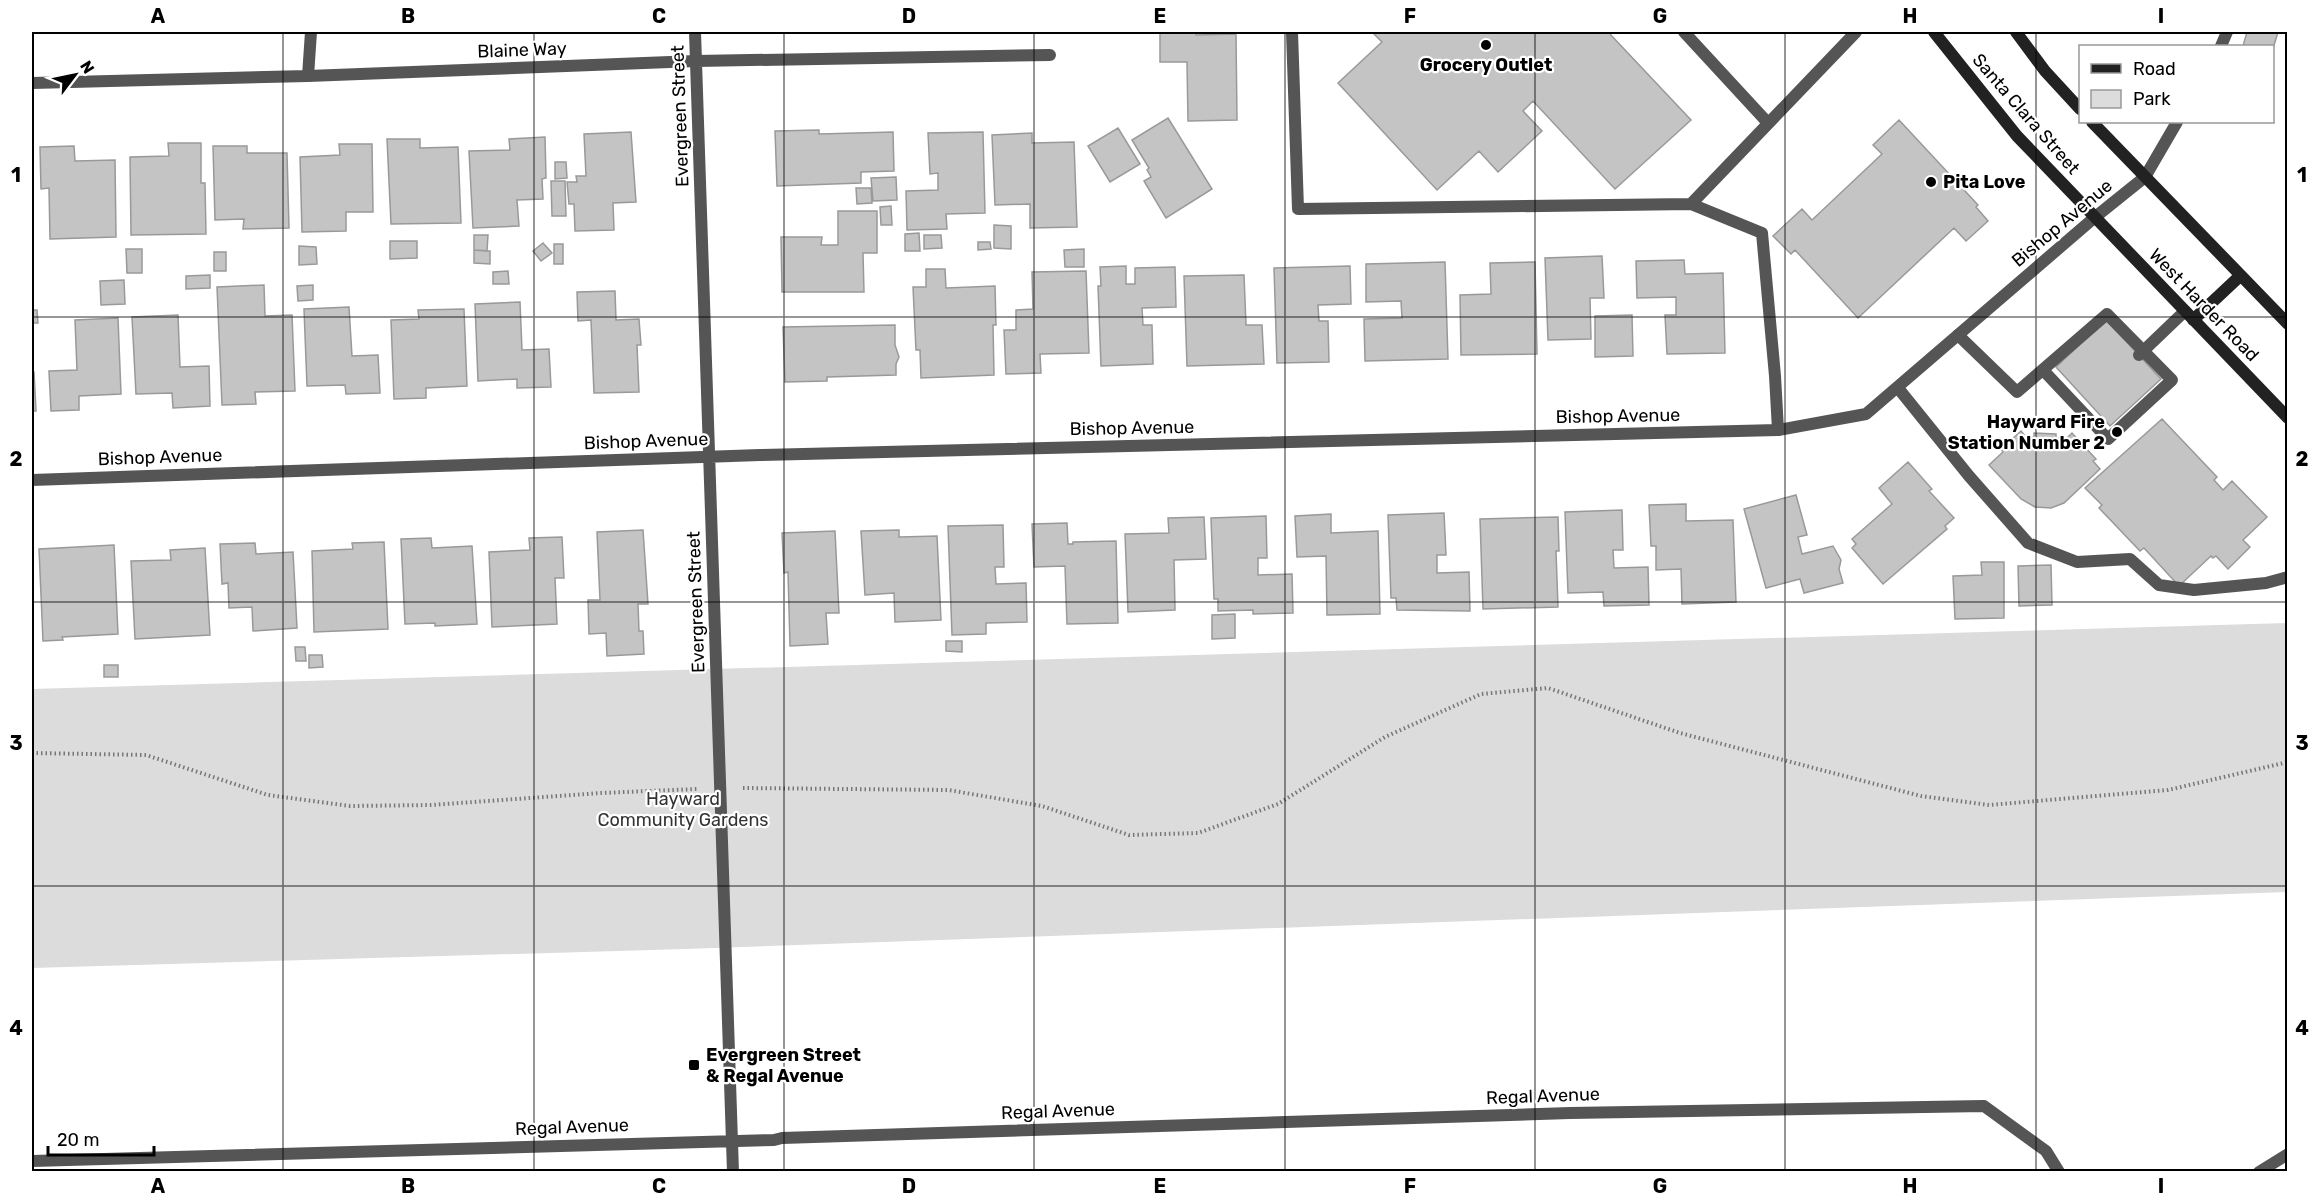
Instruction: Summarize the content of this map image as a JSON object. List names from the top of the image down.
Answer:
{
  "streets": {
    "main road": ["Santa Clara Street", "West Harder Road"],
    "street": [
      "Blaine Way",
      "Evergreen Street",
      "Bishop Avenue",
      "Regal Avenue"
    ]
  },
  "crossings": [
    ["Blaine Way", "Evergreen Street"],
    ["Santa Clara Street", "Bishop Avenue"],
    ["Santa Clara Street", "West Harder Road"],
    ["Evergreen Street", "Bishop Avenue"],
    ["Evergreen Street", "Regal Avenue"],
    ["Bishop Avenue", "West Harder Road"]
  ],
  "parks": ["Hayward Community Gardens"],
  "places": {
    "other": ["Grocery Outlet", "Pita Love", "Hayward Fire Station Number 2"],
    "transit": ["Evergreen Street & Regal Avenue"]
  },
  "legend": ["Road", "Park"],
  "scale_bar": "20 m",
  "north": "top right",
  "grid": {
    "columns": [
      "A",
      "B",
      "C",
      "D",
      "E",
      "F",
      "G",
      "H",
      "I"
    ],
    "rows": [
      "1",
      "2",
      "3",
      "4"
    ]
  }
}
